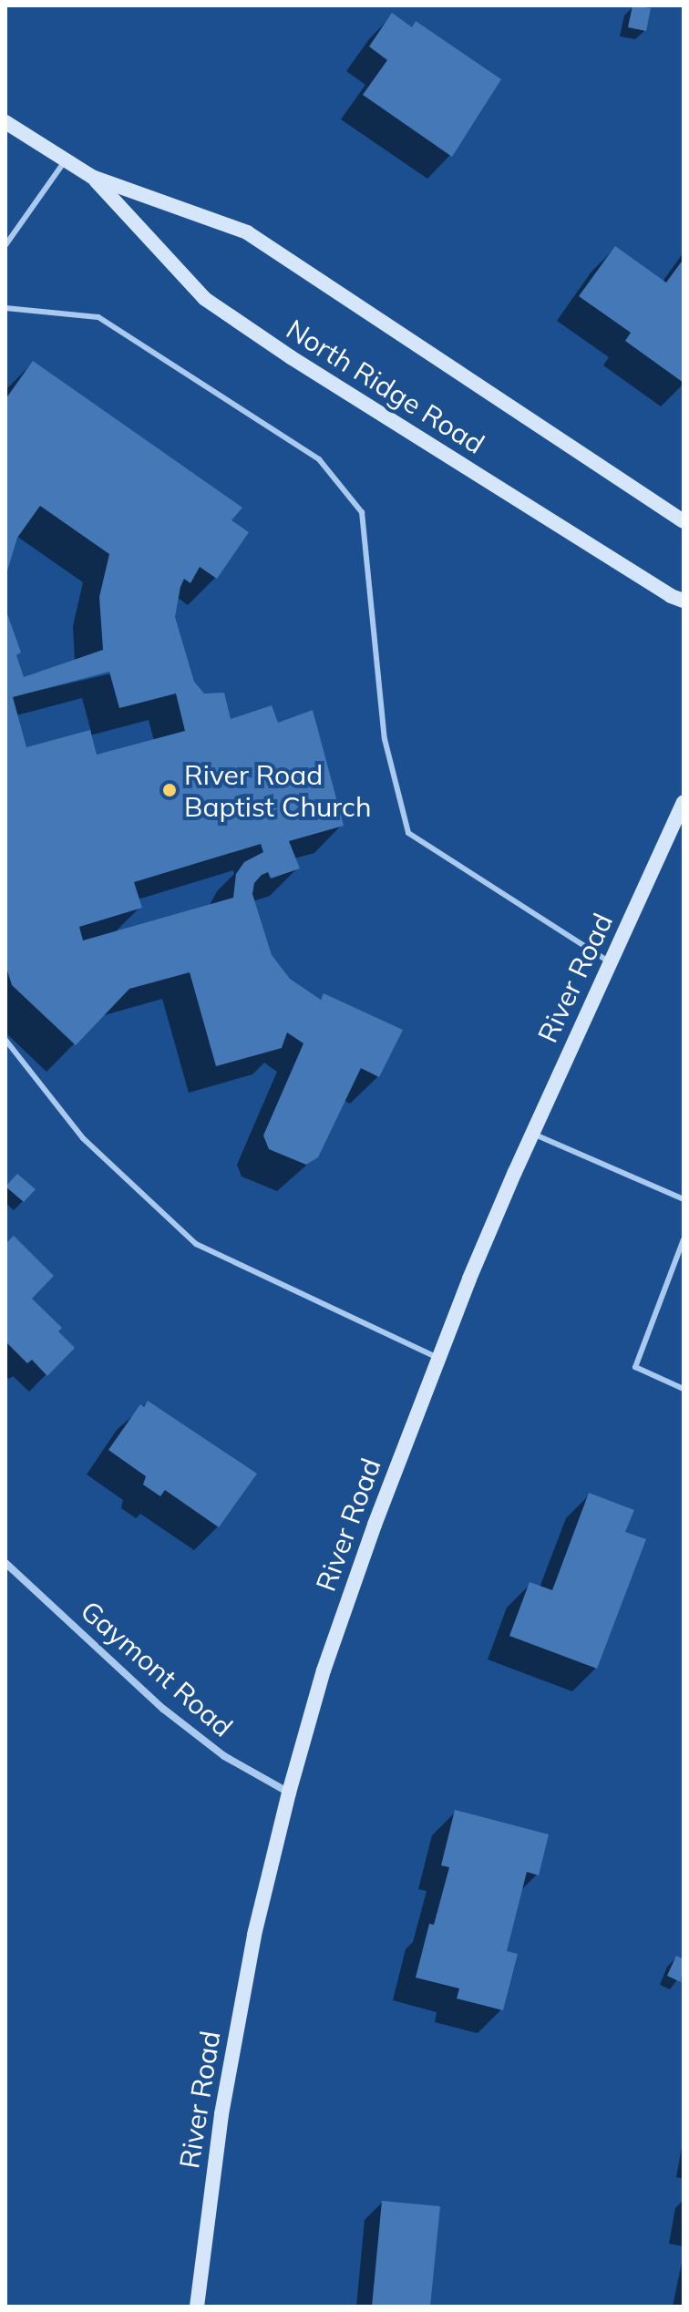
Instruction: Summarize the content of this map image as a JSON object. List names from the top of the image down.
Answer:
{
  "streets": {
    "main road": ["North Ridge Road", "River Road"],
    "street": ["Gaymont Road"]
  },
  "crossings": [
    ["River Road", "Gaymont Road"]
  ],
  "places": ["River Road Baptist Church"]
}
